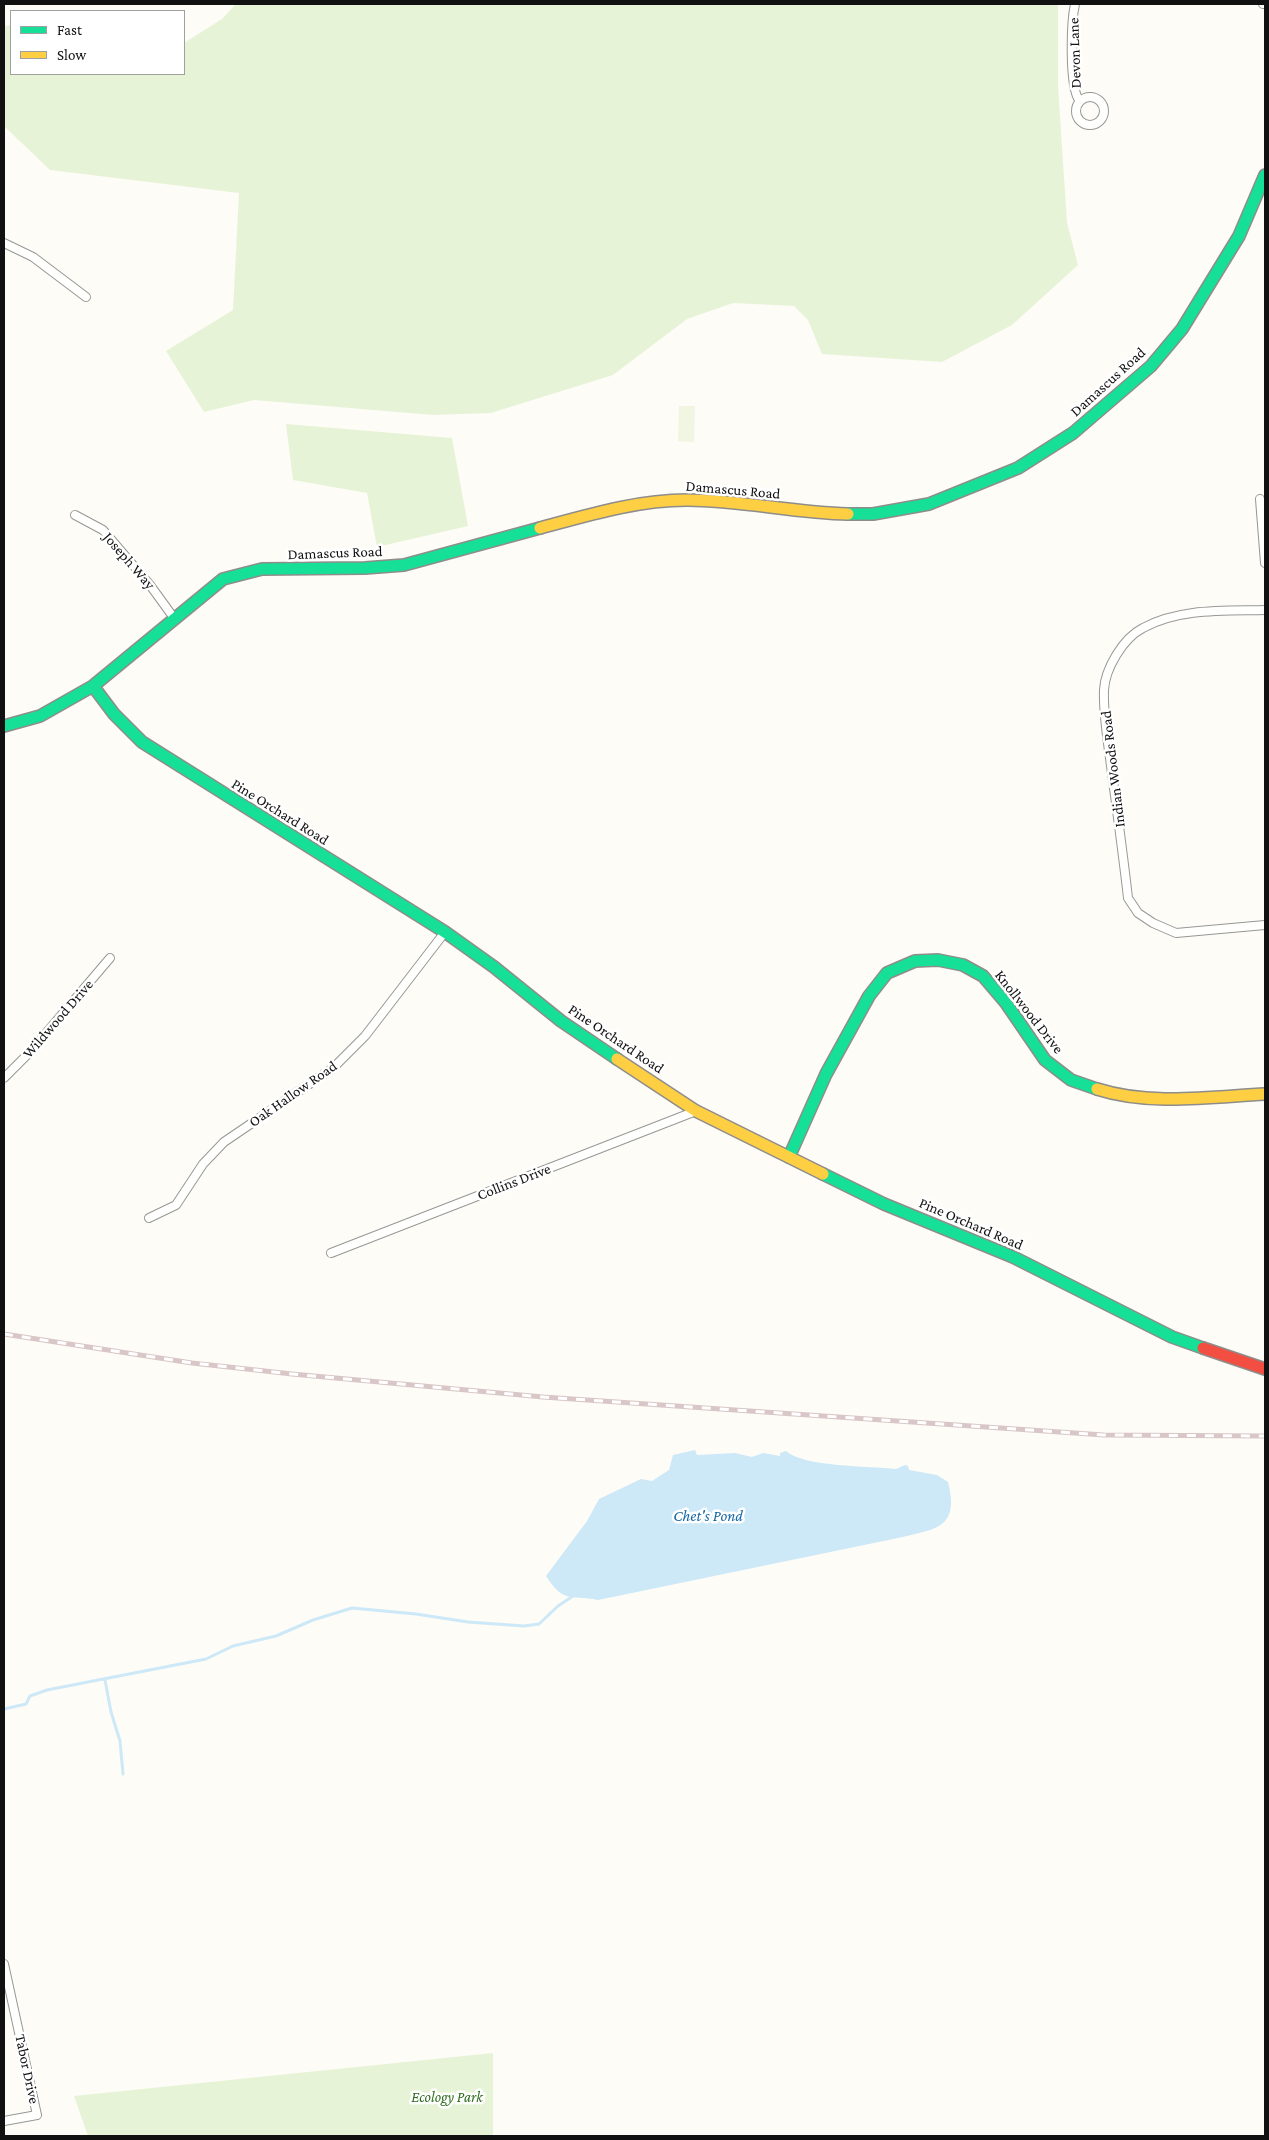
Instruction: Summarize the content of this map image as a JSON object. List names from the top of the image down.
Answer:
{
  "streets": {
    "street": [
      "Devon Lane",
      "Damascus Road",
      "Joseph Way",
      "Indian Woods Road",
      "Pine Orchard Road",
      "Knollwood Drive",
      "Wildwood Drive",
      "Oak Hallow Road",
      "Collins Drive",
      "Tabor Drive"
    ]
  },
  "crossings": [
    ["Damascus Road", "Joseph Way"],
    ["Damascus Road", "Pine Orchard Road"],
    ["Pine Orchard Road", "Knollwood Drive"],
    ["Pine Orchard Road", "Oak Hallow Road"],
    ["Pine Orchard Road", "Collins Drive"]
  ],
  "water": ["Chet's Pond"],
  "parks": ["Ecology Park"],
  "legend": ["Fast", "Slow"]
}
